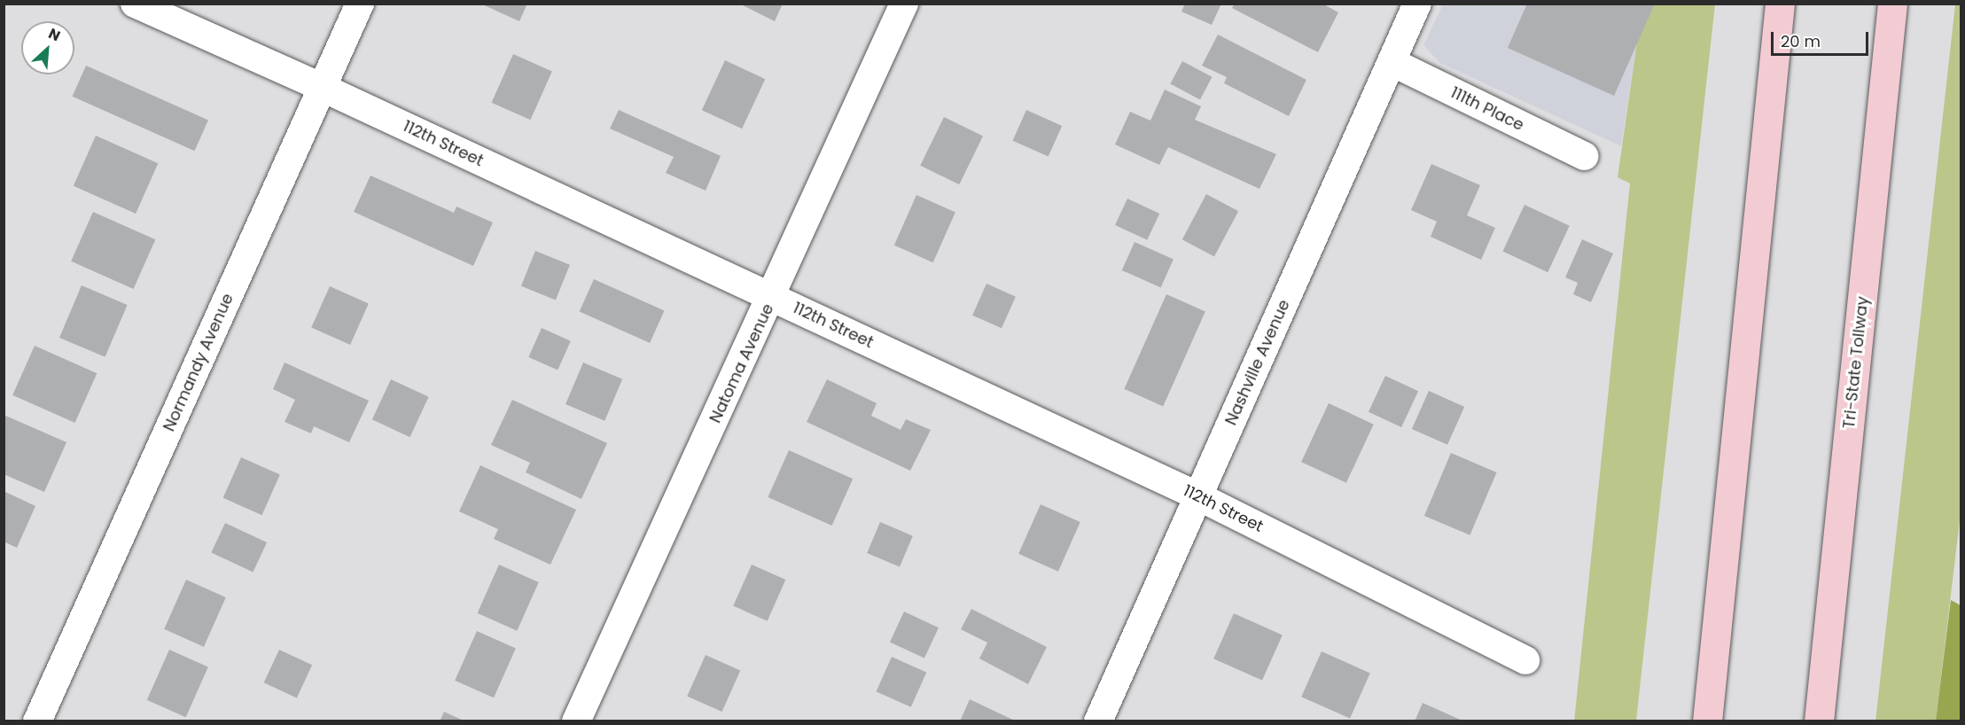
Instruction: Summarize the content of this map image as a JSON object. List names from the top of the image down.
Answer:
{
  "streets": {
    "highway": ["Tri-State Tollway"],
    "street": [
      "111th Place",
      "112th Street",
      "Normandy Avenue",
      "Nashville Avenue",
      "Natoma Avenue"
    ]
  },
  "crossings": [
    ["111th Place", "Nashville Avenue"],
    ["112th Street", "Normandy Avenue"],
    ["112th Street", "Nashville Avenue"],
    ["112th Street", "Natoma Avenue"]
  ],
  "scale_bar": "20 m",
  "north": "top right"
}
